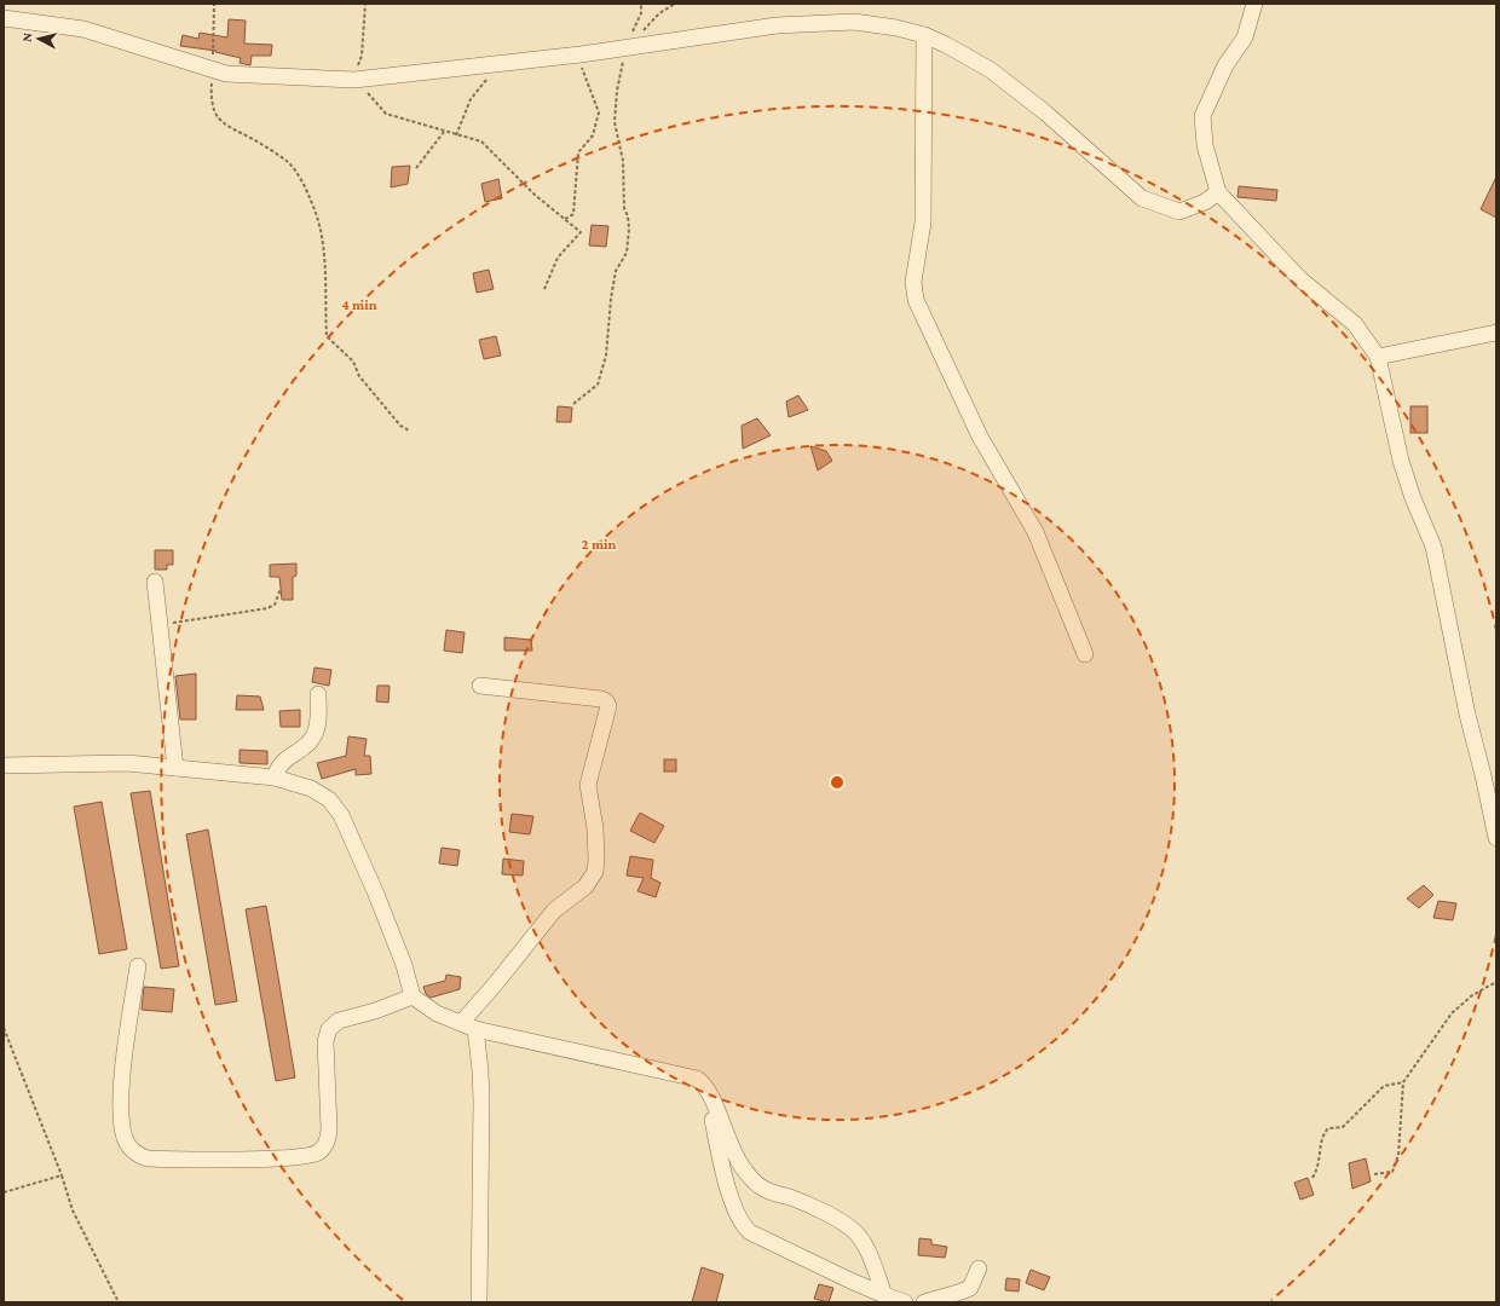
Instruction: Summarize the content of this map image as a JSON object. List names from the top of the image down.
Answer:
{
  "north": "left",
  "rings": ["4 min", "2 min"]
}
